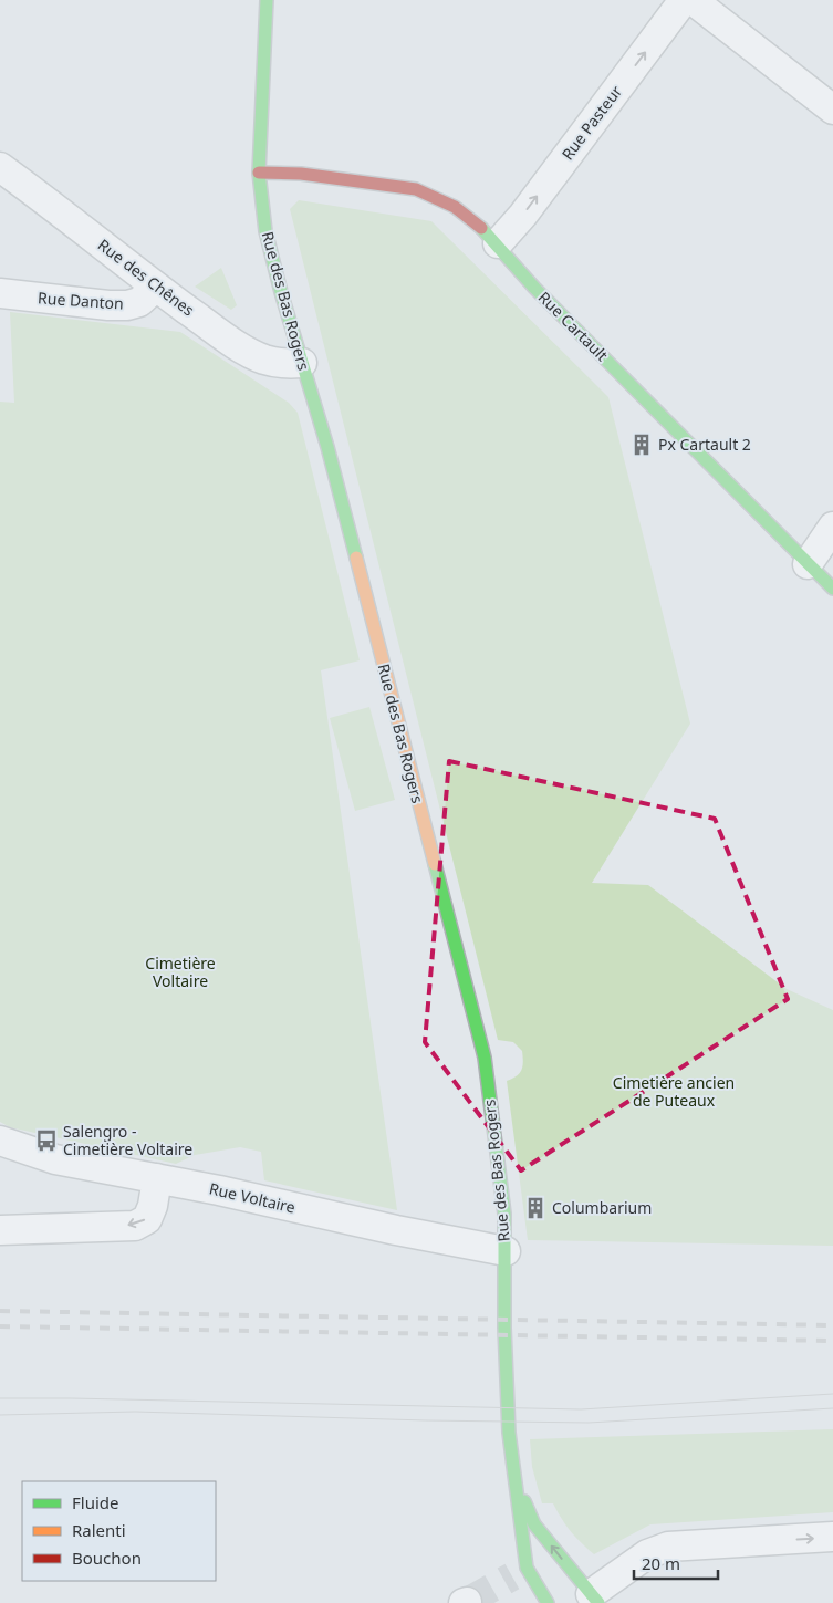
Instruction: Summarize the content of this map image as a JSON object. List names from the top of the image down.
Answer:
{
  "streets": {
    "street": [
      "Rue Pasteur",
      "Rue des Chênes",
      "Rue Danton",
      "Rue des Bas Rogers",
      "Rue Cartault",
      "Rue Voltaire"
    ]
  },
  "crossings": [
    ["Rue Pasteur", "Rue Cartault"],
    ["Rue des Chênes", "Rue Danton"],
    ["Rue des Chênes", "Rue des Bas Rogers"],
    ["Rue des Bas Rogers", "Rue Cartault"],
    ["Rue des Bas Rogers", "Rue Voltaire"]
  ],
  "one_way": ["Rue Pasteur"],
  "parks": ["Cimetière Voltaire", "Cimetière ancien de Puteaux"],
  "places": {
    "building": ["Px Cartault 2", "Columbarium"],
    "bus stop": ["Salengro - Cimetière Voltaire"]
  },
  "legend": ["Fluide", "Ralenti", "Bouchon"],
  "scale_bar": "20 m"
}
